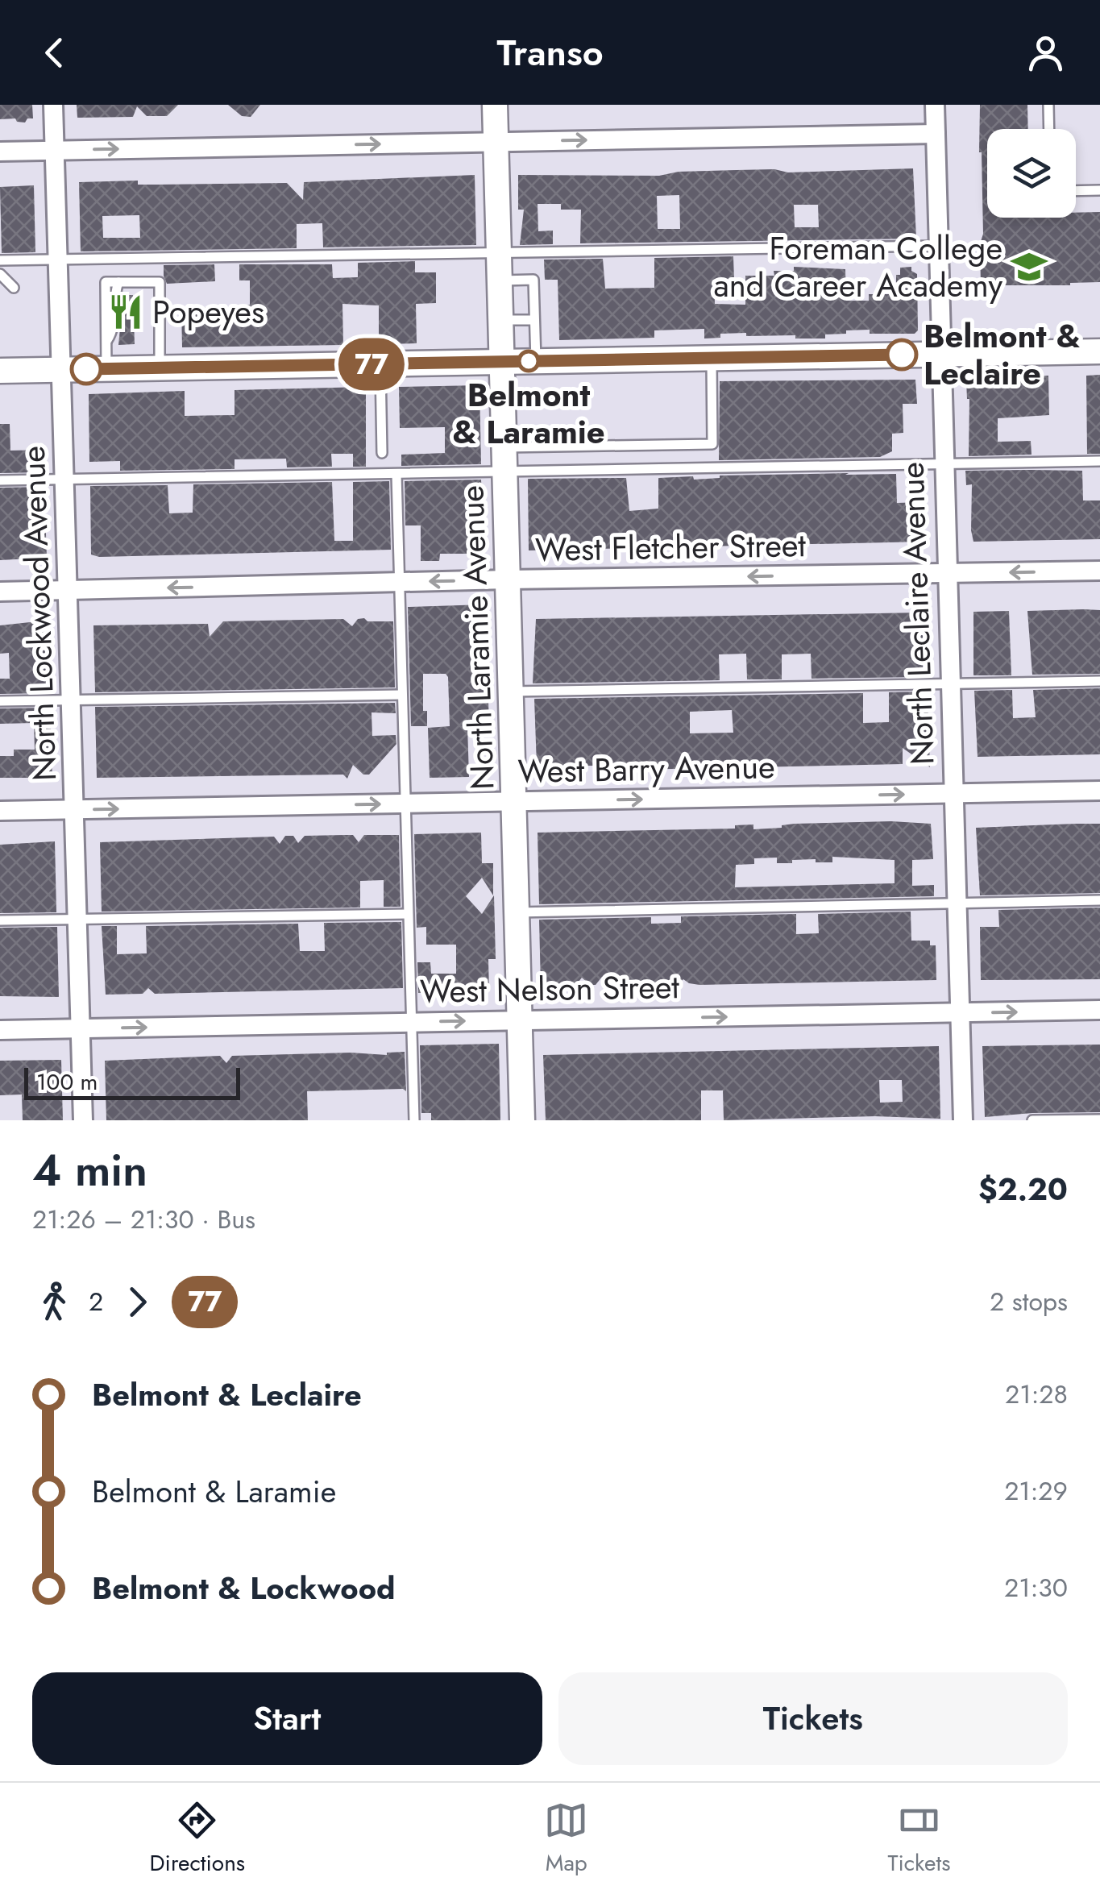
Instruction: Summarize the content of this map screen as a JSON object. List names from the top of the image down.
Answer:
{
  "streets": {
    "main road": ["North Laramie Avenue"],
    "street": [
      "West Fletcher Street",
      "North Lockwood Avenue",
      "North Leclaire Avenue",
      "West Barry Avenue",
      "West Nelson Street"
    ]
  },
  "crossings": [
    ["West Fletcher Street", "North Lockwood Avenue"],
    ["West Fletcher Street", "North Leclaire Avenue"],
    ["West Fletcher Street", "North Laramie Avenue"],
    ["North Lockwood Avenue", "West Barry Avenue"],
    ["North Lockwood Avenue", "West Nelson Street"],
    ["North Leclaire Avenue", "West Barry Avenue"],
    ["North Leclaire Avenue", "West Nelson Street"],
    ["North Laramie Avenue", "West Barry Avenue"],
    ["North Laramie Avenue", "West Nelson Street"]
  ],
  "one_way": ["West Fletcher Street", "West Barry Avenue", "West Nelson Street"],
  "places": {
    "school or university": ["Foreman College and Career Academy"],
    "restaurant": ["Popeyes"],
    "other": ["Belmont & Leclaire", "Belmont & Laramie"]
  },
  "lines": ["bus line 77"],
  "scale_bar": "100 m",
  "page": {
    "header": "Transo",
    "on_map": "77",
    "scale": "100 m",
    "heading": ["4 min", "21:26 – 21:30 · Bus", "$2.20"],
    "legs": ["2", "77", "2 stops"],
    "list": [
      {
        "name": "Belmont & Leclaire",
        "value": "21:28"
      },
      {
        "name": "Belmont & Laramie",
        "value": "21:29"
      },
      {
        "name": "Belmont & Lockwood",
        "value": "21:30"
      }
    ],
    "buttons": ["Start", "Tickets"],
    "tabs": ["Directions", "Map", "Tickets"]
  }
}
